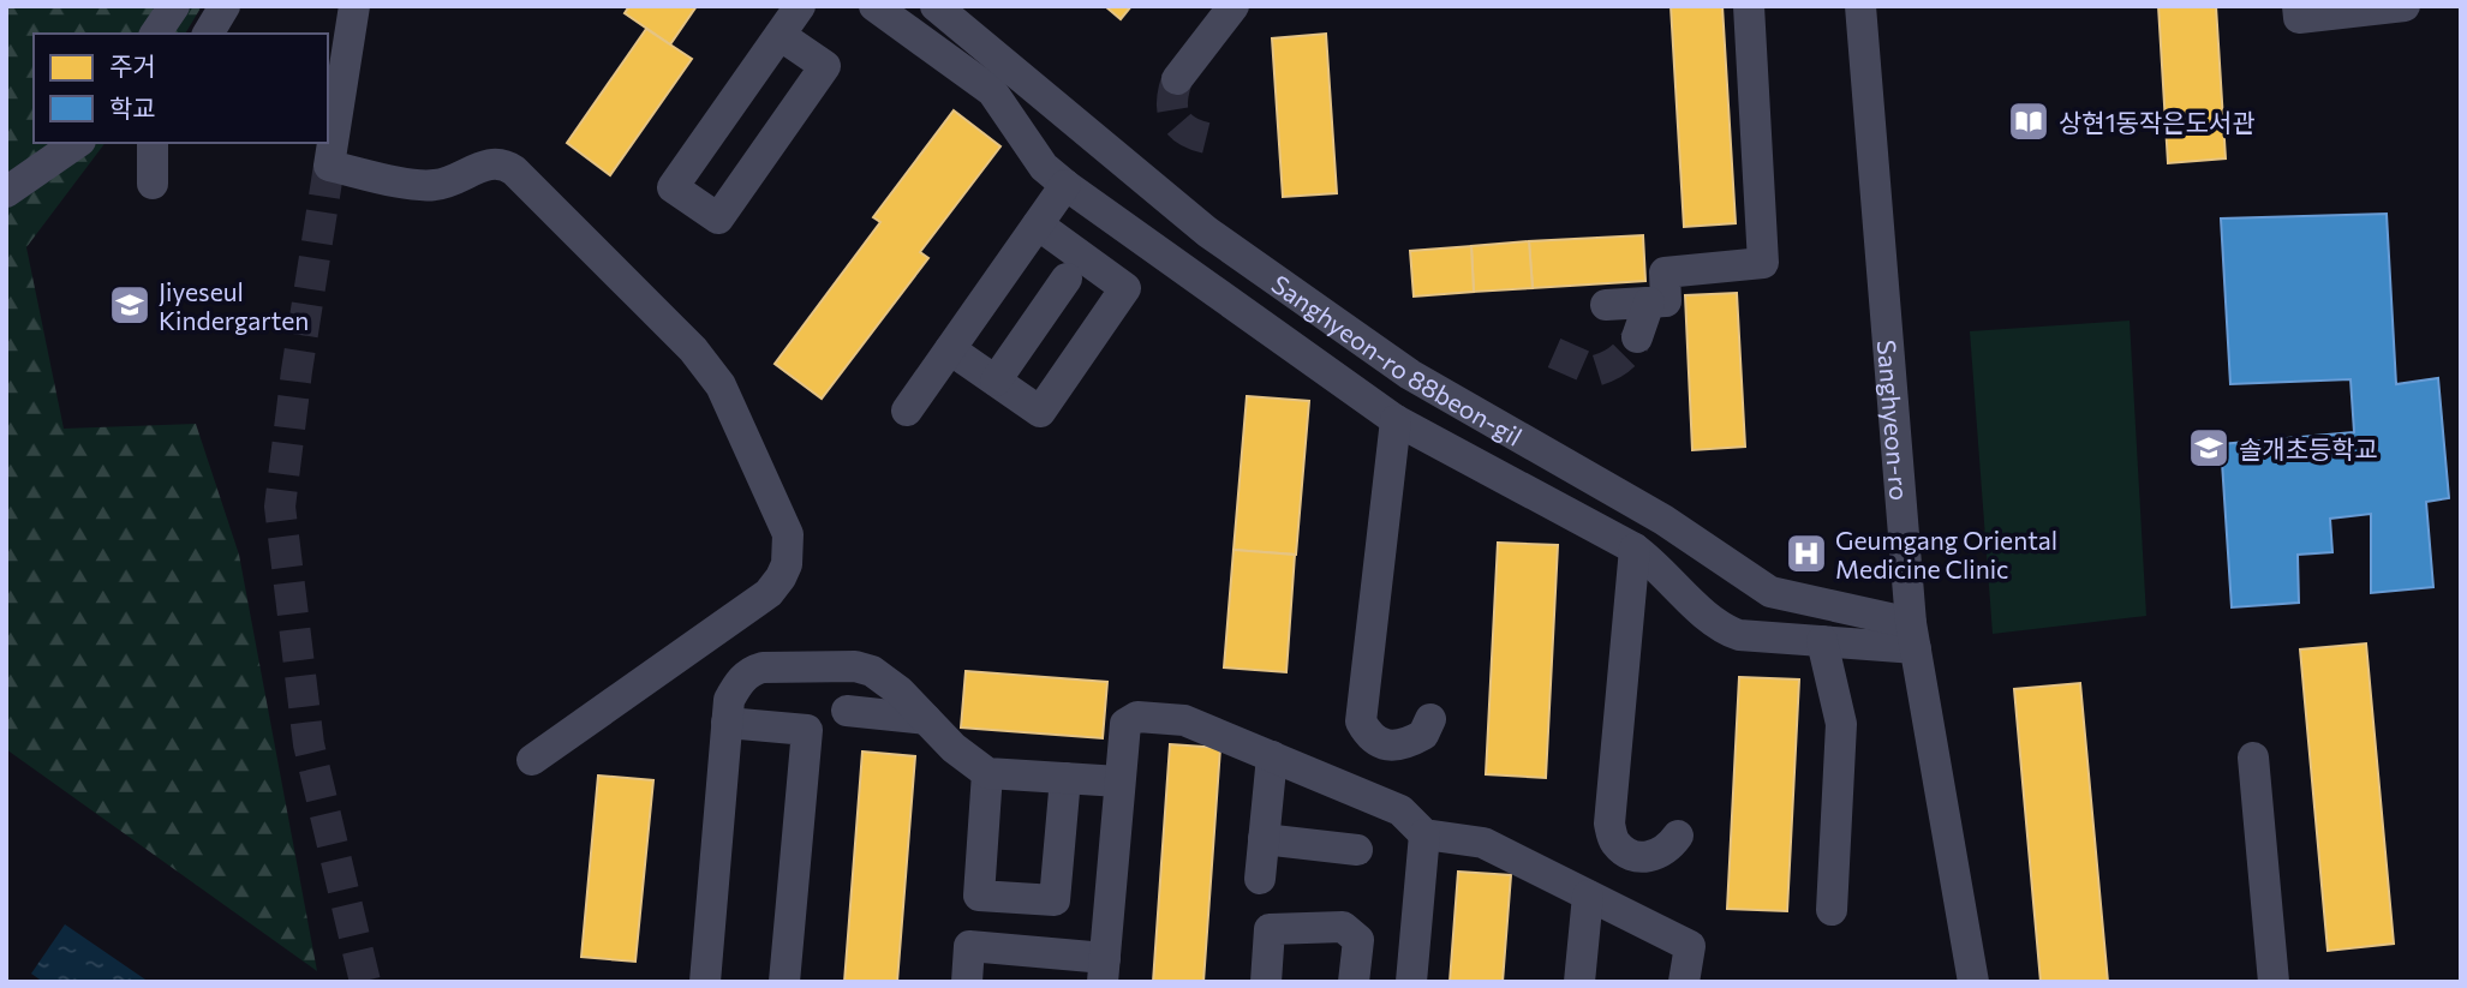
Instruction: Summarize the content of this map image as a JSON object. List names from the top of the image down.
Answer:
{
  "streets": {
    "street": ["Sanghyeon-ro 88beon-gil", "Sanghyeon-ro"]
  },
  "crossings": [
    ["Sanghyeon-ro 88beon-gil", "Sanghyeon-ro"]
  ],
  "places": {
    "library": ["상현1동작은도서관"],
    "school or university": ["Jiyeseul Kindergarten", "솔개초등학교"],
    "hospital": ["Geumgang Oriental Medicine Clinic"]
  },
  "legend": ["주거", "학교"]
}
